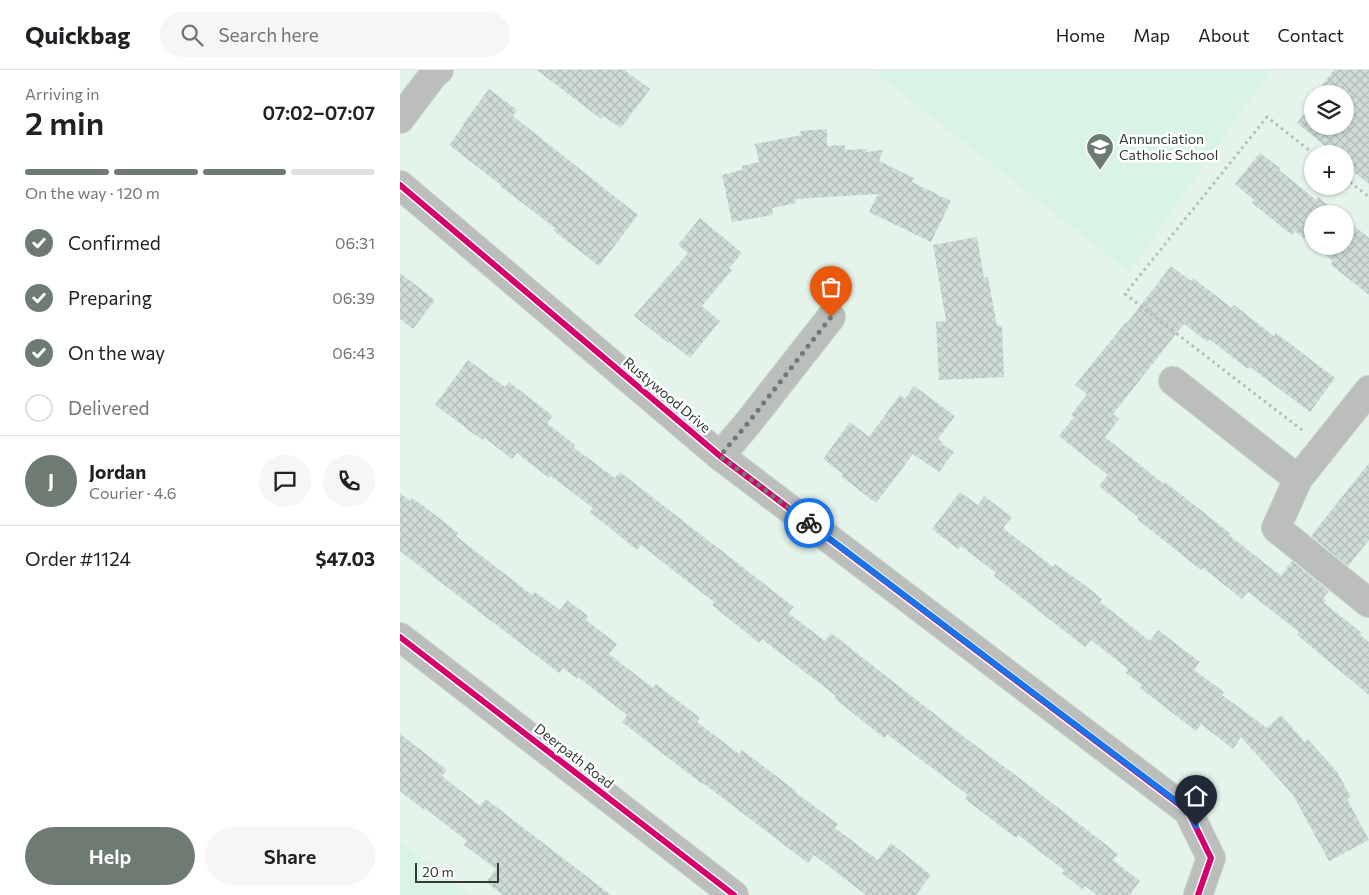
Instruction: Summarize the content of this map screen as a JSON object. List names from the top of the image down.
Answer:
{
  "streets": {
    "street": ["Rustywood Drive", "Deerpath Road"]
  },
  "places": {
    "school or university": ["Annunciation Catholic School"]
  },
  "scale_bar": "20 m",
  "page": {
    "header": "Quickbag",
    "search": "Search here",
    "nav": [
      "Home",
      "Map",
      "About",
      "Contact"
    ],
    "heading": ["2 min", "Arriving in", "07:02–07:07"],
    "panel": [
      "Jordan",
      "Courier · 4.6",
      "Order #1124",
      "$47.03"
    ],
    "map_buttons": ["+", "−"],
    "bar": "On the way · 120 m",
    "list": [
      ["Confirmed", "06:31"],
      ["Preparing", "06:39"],
      ["On the way", "06:43"],
      "Delivered"
    ],
    "round": "J",
    "buttons": ["Help", "Share"],
    "scale": "20 m"
  }
}
